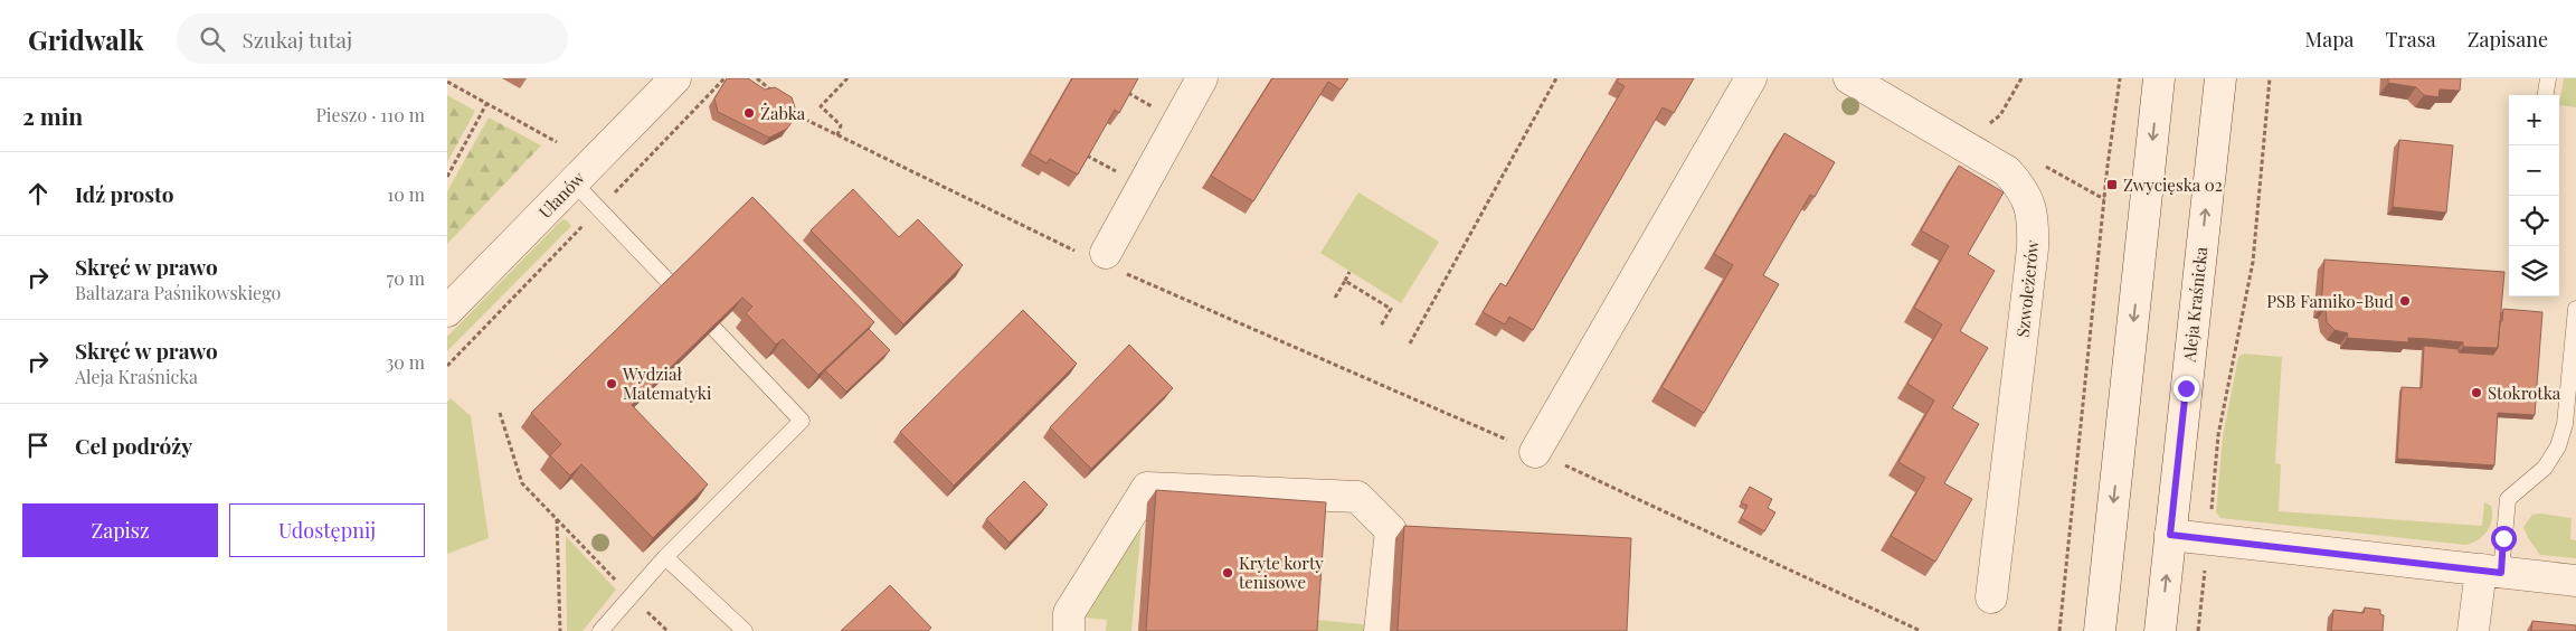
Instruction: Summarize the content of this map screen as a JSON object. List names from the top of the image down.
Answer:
{
  "streets": {
    "street": ["Ułanów", "Szwoleżerów", "Aleja Kraśnicka"]
  },
  "places": {
    "other": [
      "Żabka",
      "PSB Famiko-Bud",
      "Wydział Matematyki",
      "Stokrotka",
      "Kryte korty tenisowe"
    ],
    "transit": ["Zwycięska 02"]
  },
  "page": {
    "header": "Gridwalk",
    "search": "Szukaj tutaj",
    "nav": ["Mapa", "Trasa", "Zapisane"],
    "heading": ["2 min", "Pieszo · 110 m"],
    "map_buttons": ["+", "−"],
    "list": [
      ["Idź prosto", "10 m"],
      ["Skręć w prawo", "Baltazara Paśnikowskiego", "70 m"],
      ["Skręć w prawo", "Aleja Kraśnicka", "30 m"],
      "Cel podróży"
    ],
    "buttons": ["Zapisz", "Udostępnij"]
  }
}
